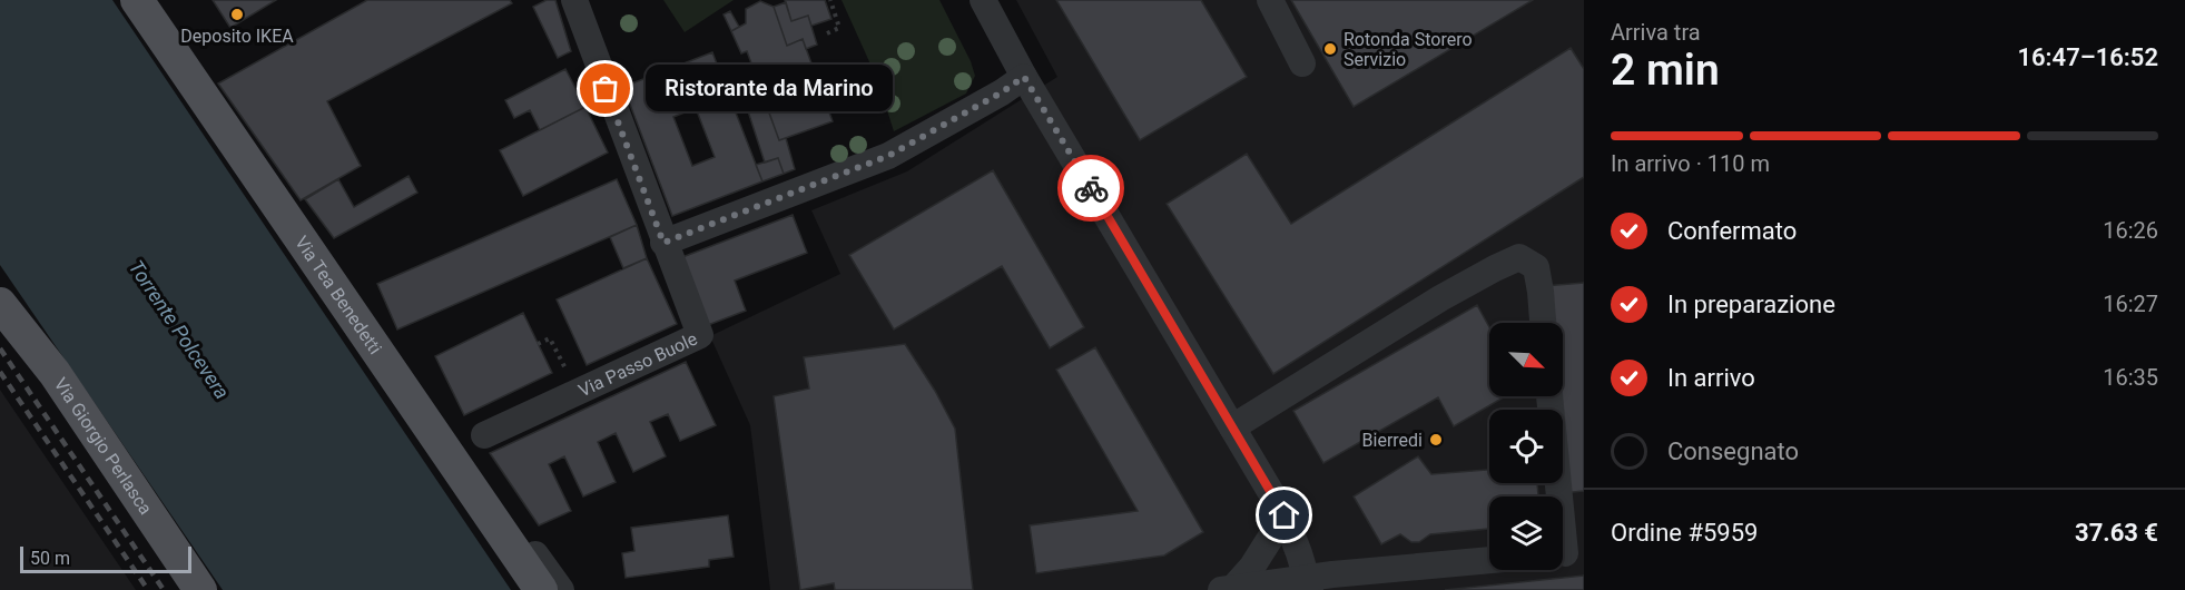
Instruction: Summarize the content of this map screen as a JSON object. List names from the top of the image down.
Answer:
{
  "streets": {
    "main road": ["Via Tea Benedetti", "Via Giorgio Perlasca"],
    "street": ["Via Passo Buole"]
  },
  "water": ["Torrente Polcevera"],
  "places": [
    "Deposito IKEA",
    "Rotonda Storero Servizio",
    "Ristorante da Marino",
    "Bierredi"
  ],
  "scale_bar": "50 m",
  "north": "bottom right",
  "page": {
    "heading": ["2 min", "Arriva tra", "16:47–16:52"],
    "panel": ["Ordine #5959", "37.63 €"],
    "bubble": "Ristorante da Marino",
    "bar": "In arrivo · 110 m",
    "list": [
      ["Confermato", "16:26"],
      ["In preparazione", "16:27"],
      ["In arrivo", "16:35"],
      "Consegnato"
    ],
    "scale": "50 m"
  }
}
